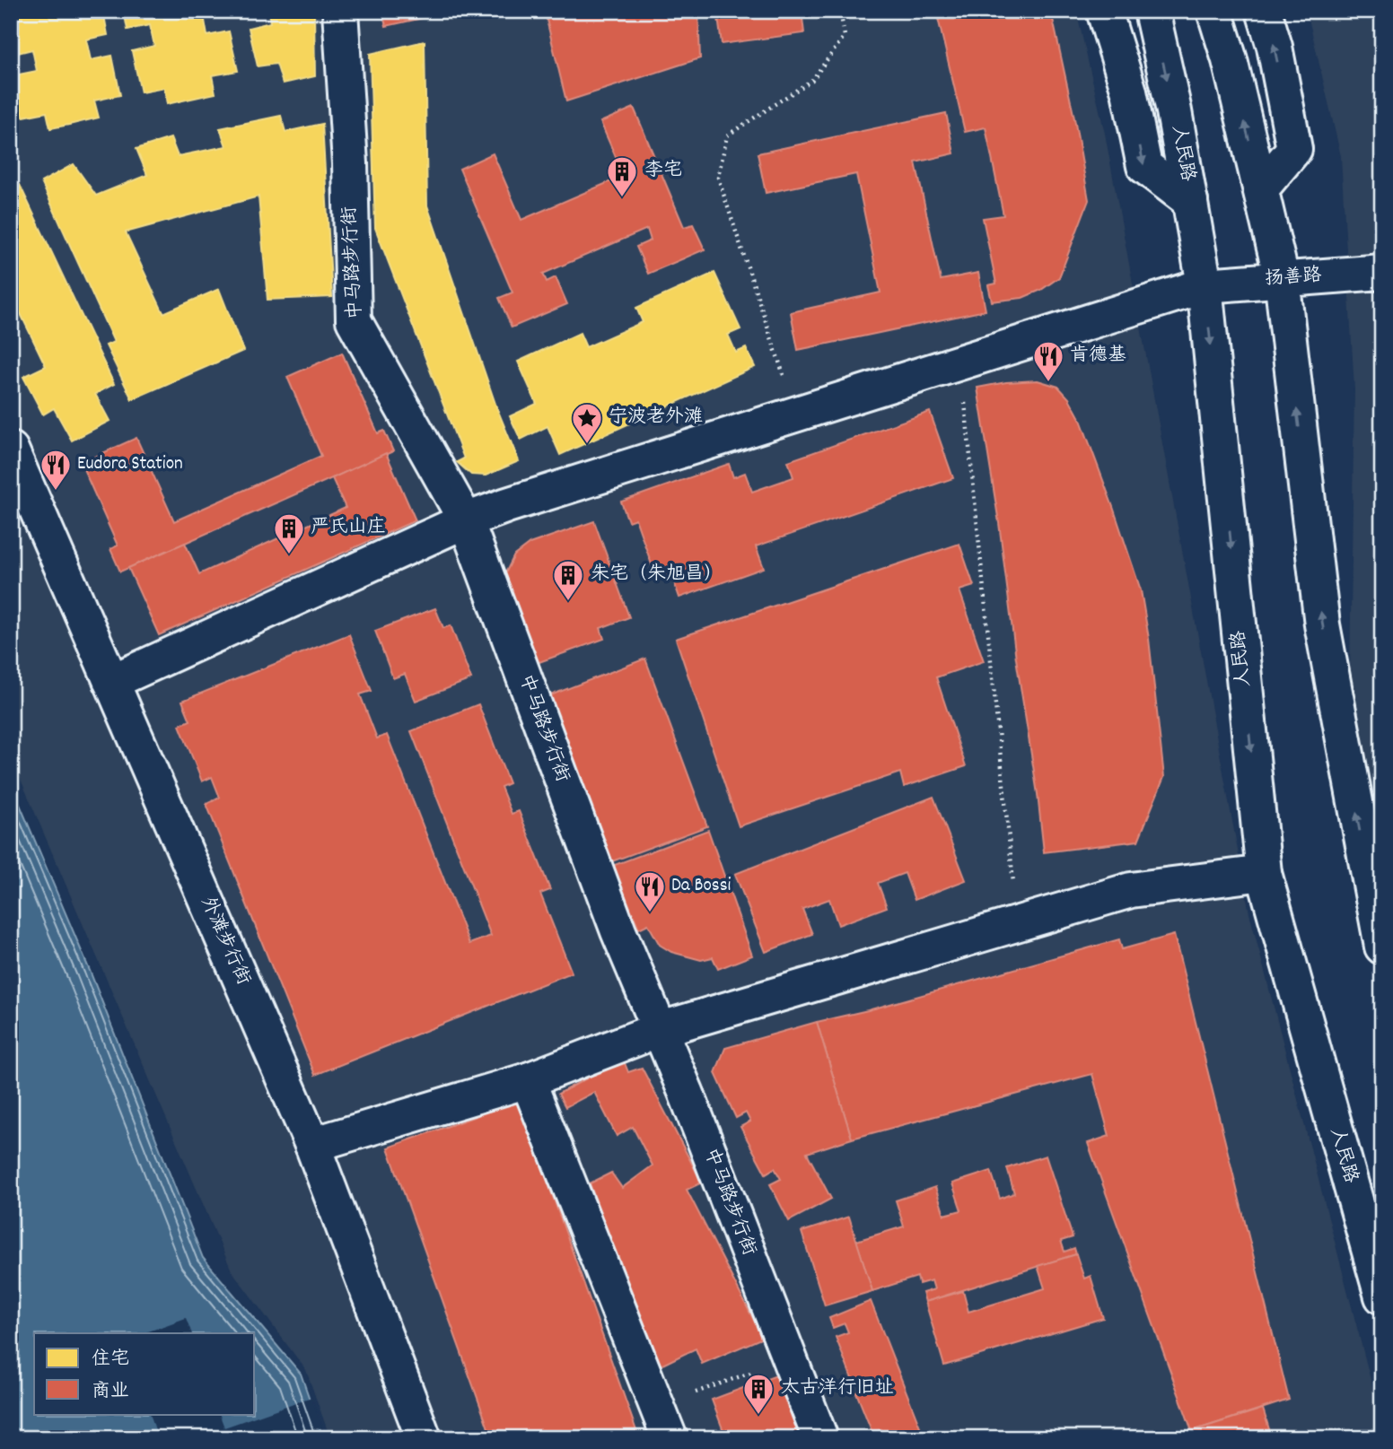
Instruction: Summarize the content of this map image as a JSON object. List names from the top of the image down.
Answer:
{
  "streets": {
    "street": [
      "人民路",
      "中马路步行街",
      "扬善路",
      "外滩步行街"
    ]
  },
  "crossings": [
    ["人民路", "扬善路"],
    ["中马路步行街", "扬善路"],
    ["扬善路", "外滩步行街"]
  ],
  "places": {
    "building": [
      "李宅",
      "严氏山庄",
      "朱宅（朱旭昌）",
      "太古洋行旧址"
    ],
    "restaurant": ["肯德基", "Eudora Station", "Da Bossi"],
    "place": ["宁波老外滩"]
  },
  "legend": ["住宅", "商业"]
}
